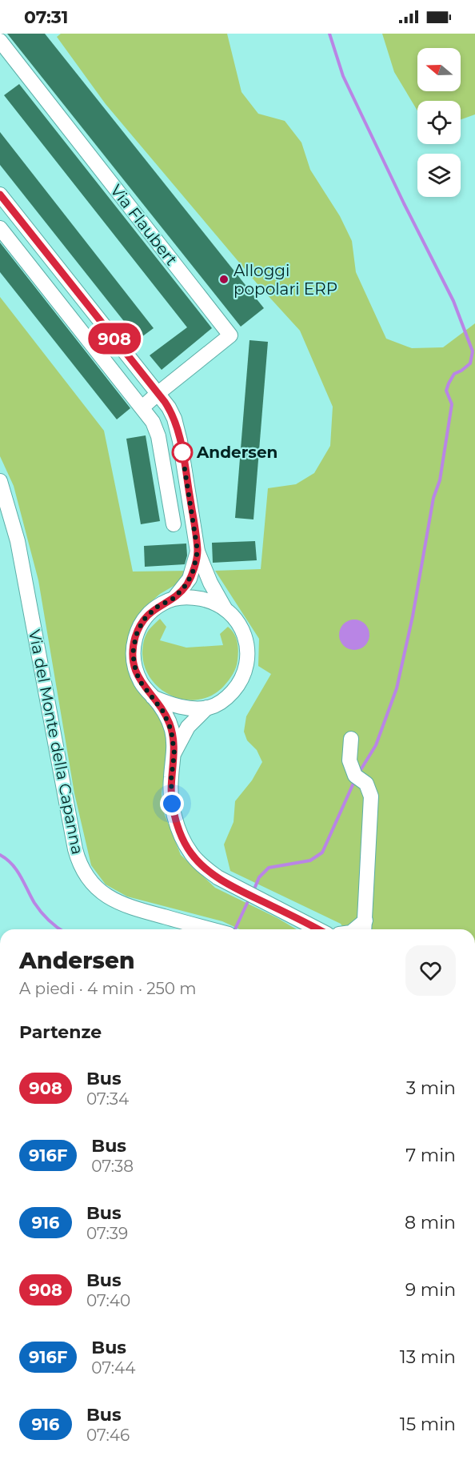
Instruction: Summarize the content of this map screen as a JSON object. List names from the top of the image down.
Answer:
{
  "streets": {
    "street": ["Via Flaubert", "Via del Monte della Capanna"]
  },
  "places": ["Alloggi popolari ERP", "Andersen"],
  "lines": ["bus line 908"],
  "north": "left",
  "page": {
    "status": "07:31",
    "on_map": "908",
    "heading": [
      ["Andersen", "A piedi · 4 min · 250 m"],
      "Partenze"
    ],
    "list": [
      {
        "mark": "908",
        "name": "Bus",
        "note": "07:34",
        "value": "3 min"
      },
      {
        "mark": "916F",
        "name": "Bus",
        "note": "07:38",
        "value": "7 min"
      },
      {
        "mark": "916",
        "name": "Bus",
        "note": "07:39",
        "value": "8 min"
      },
      {
        "mark": "908",
        "name": "Bus",
        "note": "07:40",
        "value": "9 min"
      },
      {
        "mark": "916F",
        "name": "Bus",
        "note": "07:44",
        "value": "13 min"
      },
      {
        "mark": "916",
        "name": "Bus",
        "note": "07:46",
        "value": "15 min"
      }
    ]
  }
}
